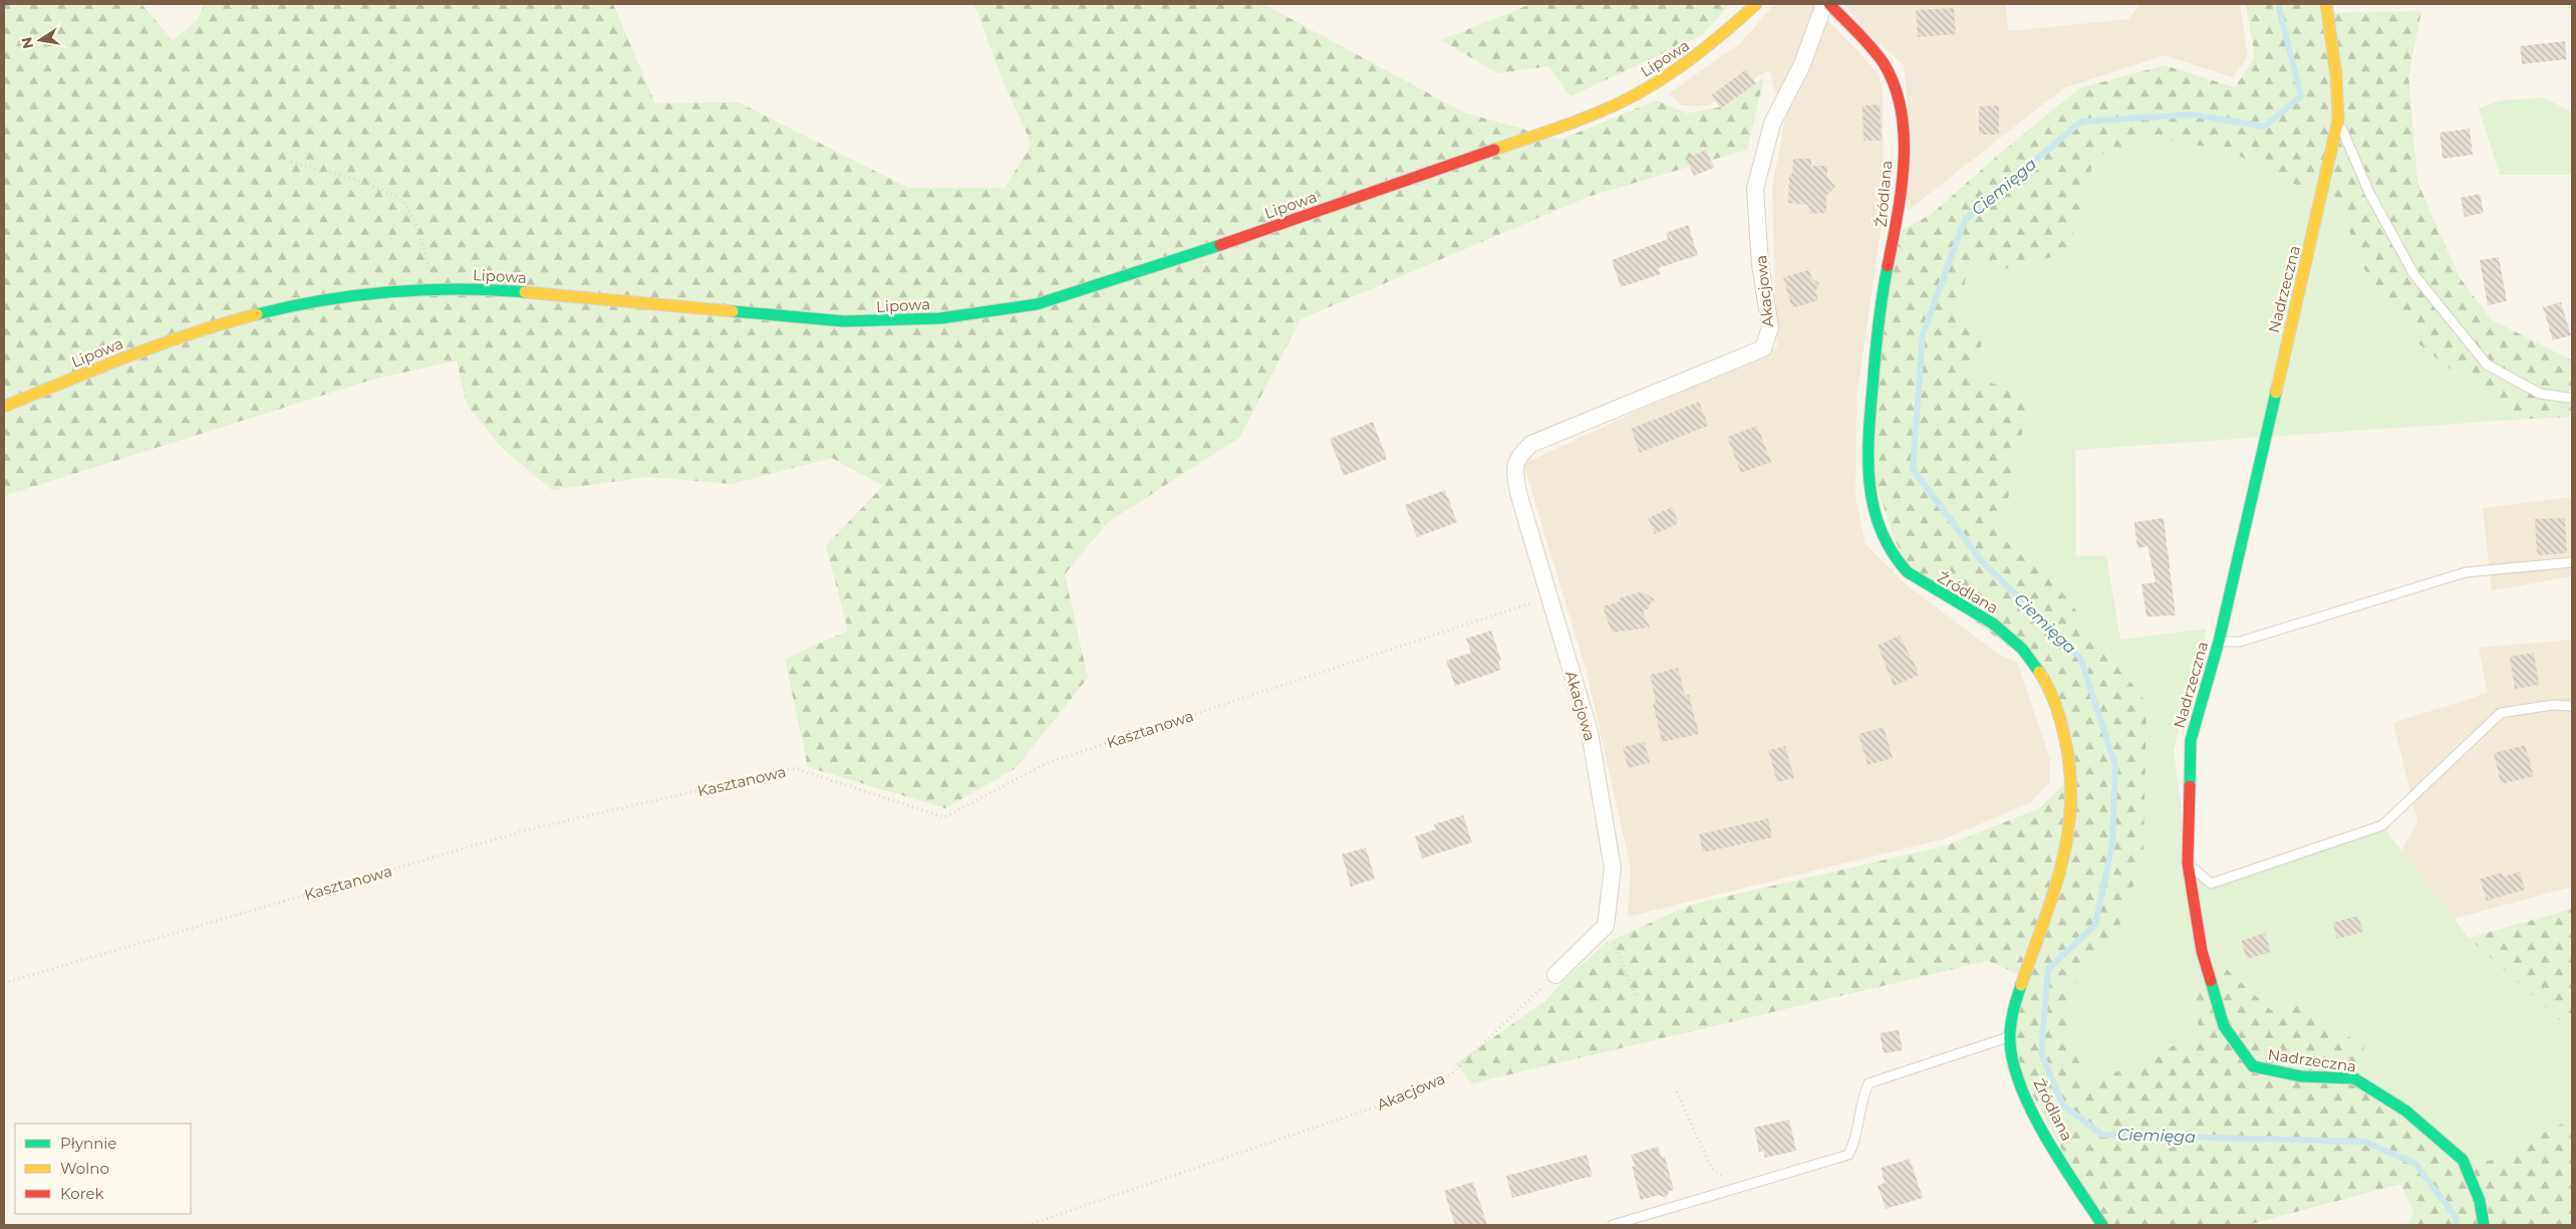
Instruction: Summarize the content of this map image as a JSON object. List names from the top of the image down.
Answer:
{
  "streets": {
    "street": [
      "Lipowa",
      "Źródlana",
      "Nadrzeczna",
      "Akacjowa"
    ],
    "path": ["Kasztanowa"]
  },
  "crossings": [
    ["Akacjowa", "Kasztanowa"]
  ],
  "water": ["Ciemięga"],
  "legend": ["Płynnie", "Wolno", "Korek"],
  "north": "left"
}
